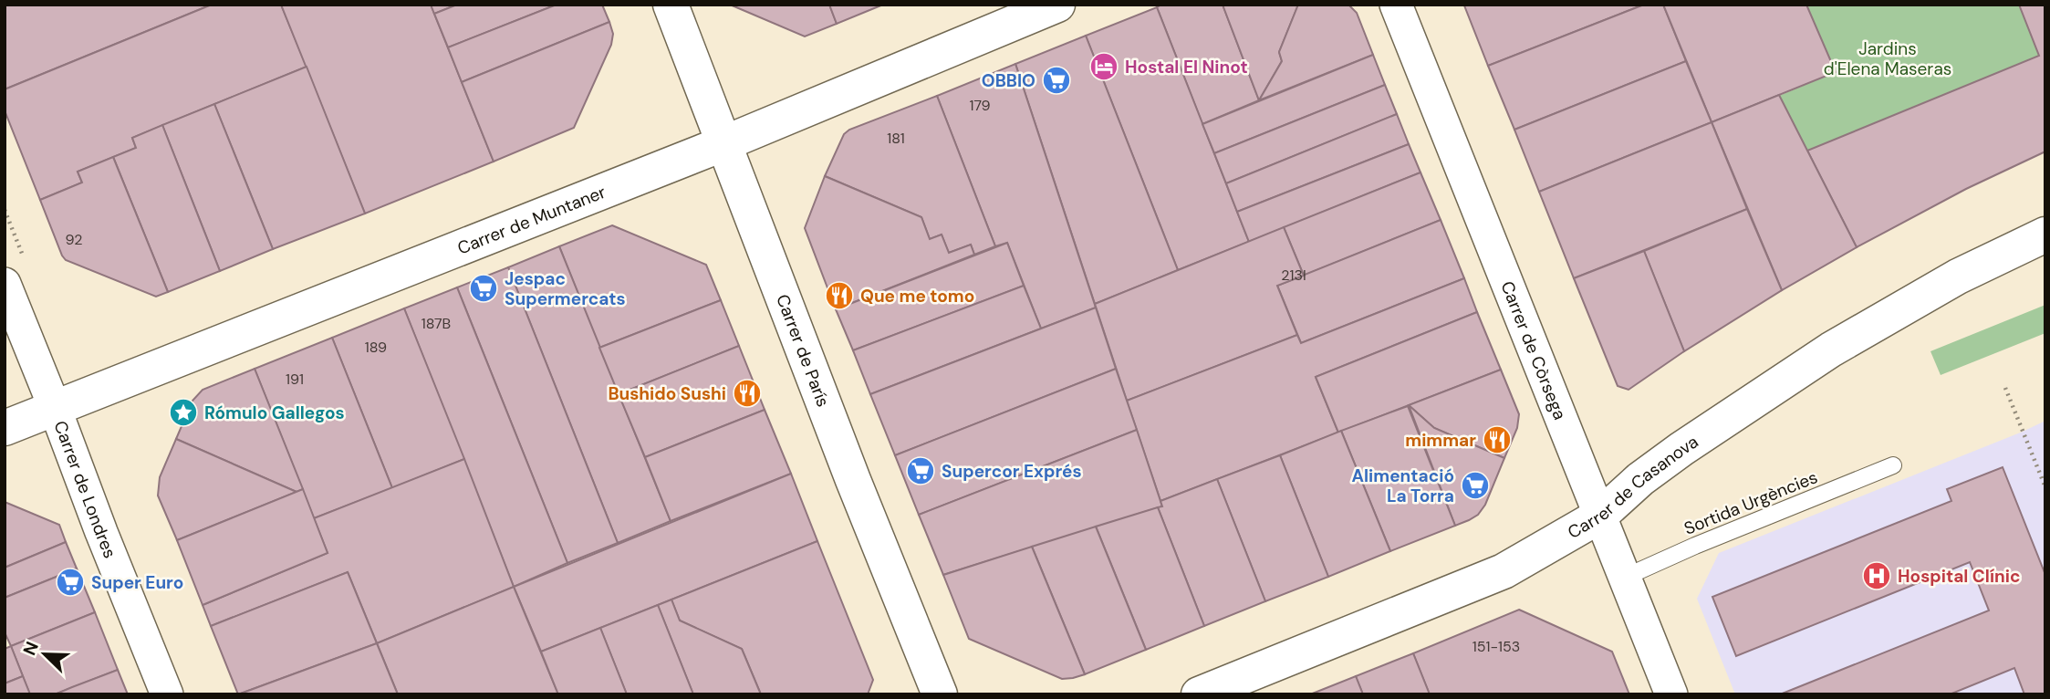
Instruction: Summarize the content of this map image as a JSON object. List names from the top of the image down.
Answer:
{
  "streets": {
    "main road": ["Carrer de Muntaner", "Carrer de París", "Carrer de Casanova"],
    "street": ["Carrer de Còrsega", "Carrer de Londres"],
    "lane": ["Sortida Urgències"]
  },
  "crossings": [
    ["Carrer de Muntaner", "Carrer de París"],
    ["Carrer de Muntaner", "Carrer de Londres"],
    ["Carrer de Còrsega", "Carrer de Casanova"],
    ["Carrer de Còrsega", "Sortida Urgències"]
  ],
  "parks": ["Jardins d'Elena Maseras"],
  "places": {
    "hotel": ["Hostal El Ninot"],
    "supermarket": [
      "OBBIO",
      "Jespac Supermercats",
      "Supercor Exprés",
      "Alimentació La Torra",
      "Super Euro"
    ],
    "restaurant": ["Que me tomo", "Bushido Sushi", "mimmar"],
    "place": ["Rómulo Gallegos"],
    "hospital": ["Hospital Clínic"]
  },
  "house_numbers": [
    "179",
    "181",
    "92",
    "213I",
    "187B",
    "189",
    "191",
    "151-153"
  ],
  "north": "top left"
}
